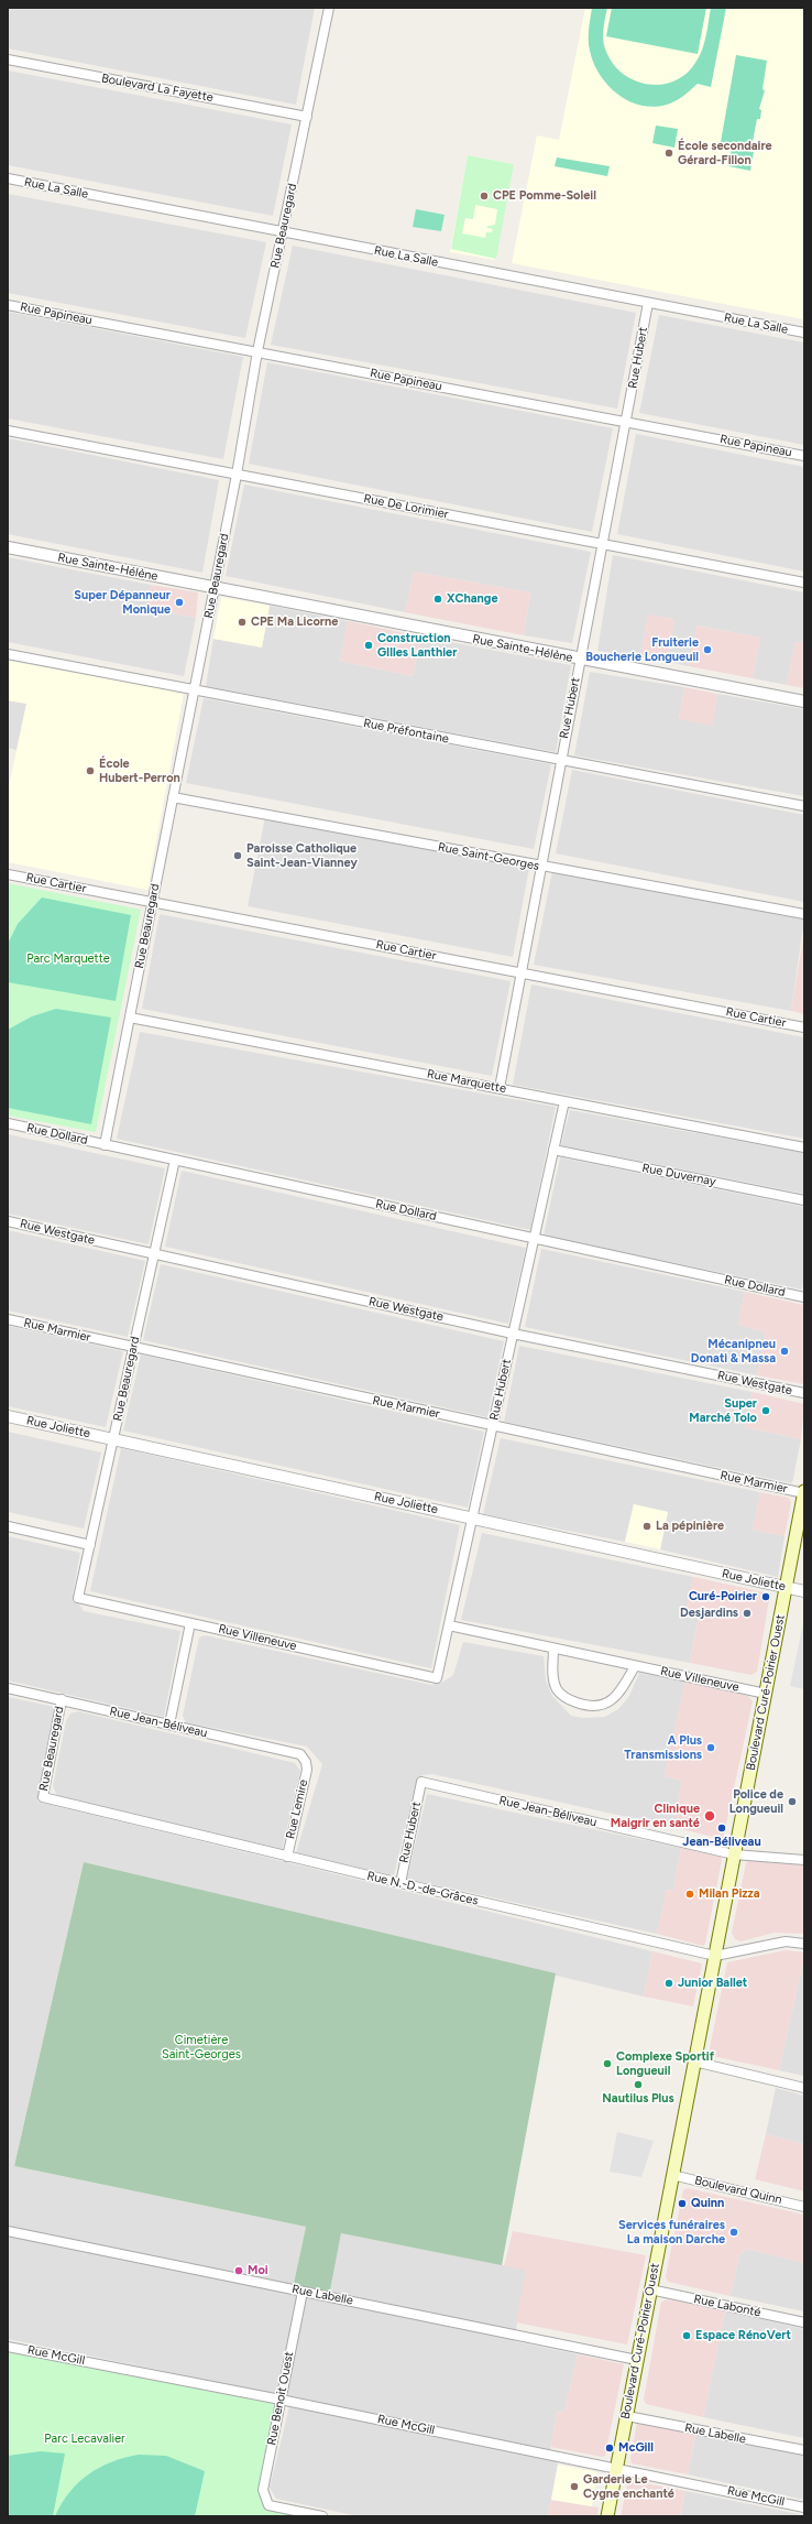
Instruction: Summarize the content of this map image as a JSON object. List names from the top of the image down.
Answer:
{
  "streets": {
    "main road": ["Boulevard Curé-Poirier Ouest"],
    "street": [
      "Boulevard La Fayette",
      "Rue La Salle",
      "Rue Beauregard",
      "Rue Papineau",
      "Rue Hubert",
      "Rue De Lorimier",
      "Rue Sainte-Hélène",
      "Rue Préfontaine",
      "Rue Saint-Georges",
      "Rue Cartier",
      "Rue Marquette",
      "Rue Dollard",
      "Rue Duvernay",
      "Rue Westgate",
      "Rue Marmier",
      "Rue Joliette",
      "Rue Villeneuve",
      "Rue Jean-Béliveau",
      "Rue Lemire",
      "Rue N.-D.-de-Grâces",
      "Boulevard Quinn",
      "Rue Labelle",
      "Rue Labonté",
      "Rue McGill",
      "Rue Benoit Ouest"
    ]
  },
  "crossings": [
    ["Boulevard La Fayette", "Rue Beauregard"],
    ["Rue La Salle", "Rue Beauregard"],
    ["Rue La Salle", "Rue Hubert"],
    ["Rue Beauregard", "Rue Papineau"],
    ["Rue Beauregard", "Rue De Lorimier"],
    ["Rue Beauregard", "Rue Sainte-Hélène"],
    ["Rue Beauregard", "Rue Préfontaine"],
    ["Rue Beauregard", "Rue Saint-Georges"],
    ["Rue Beauregard", "Rue Cartier"],
    ["Rue Beauregard", "Rue Marquette"],
    ["Rue Beauregard", "Rue Dollard"],
    ["Rue Beauregard", "Rue Westgate"],
    ["Rue Beauregard", "Rue Marmier"],
    ["Rue Beauregard", "Rue Joliette"],
    ["Rue Beauregard", "Rue Villeneuve"],
    ["Rue Beauregard", "Rue Jean-Béliveau"],
    ["Rue Beauregard", "Rue N.-D.-de-Grâces"],
    ["Rue Papineau", "Rue Hubert"],
    ["Rue Hubert", "Rue De Lorimier"],
    ["Rue Hubert", "Rue Sainte-Hélène"],
    ["Rue Hubert", "Rue Préfontaine"],
    ["Rue Hubert", "Rue Saint-Georges"],
    ["Rue Hubert", "Rue Cartier"],
    ["Rue Hubert", "Rue Marquette"],
    ["Rue Hubert", "Rue Dollard"],
    ["Rue Hubert", "Rue Duvernay"],
    ["Rue Hubert", "Rue Westgate"],
    ["Rue Hubert", "Rue Marmier"],
    ["Rue Hubert", "Rue Joliette"],
    ["Rue Hubert", "Rue Villeneuve"],
    ["Rue Hubert", "Rue Jean-Béliveau"],
    ["Rue Hubert", "Rue N.-D.-de-Grâces"],
    ["Rue Marmier", "Boulevard Curé-Poirier Ouest"],
    ["Rue Joliette", "Boulevard Curé-Poirier Ouest"],
    ["Rue Villeneuve", "Boulevard Curé-Poirier Ouest"],
    ["Boulevard Curé-Poirier Ouest", "Rue Jean-Béliveau"],
    ["Boulevard Curé-Poirier Ouest", "Rue N.-D.-de-Grâces"],
    ["Boulevard Curé-Poirier Ouest", "Boulevard Quinn"],
    ["Boulevard Curé-Poirier Ouest", "Rue Labelle"],
    ["Boulevard Curé-Poirier Ouest", "Rue Labonté"],
    ["Boulevard Curé-Poirier Ouest", "Rue McGill"],
    ["Rue Jean-Béliveau", "Rue Lemire"],
    ["Rue Lemire", "Rue N.-D.-de-Grâces"],
    ["Rue Labelle", "Rue Benoit Ouest"],
    ["Rue McGill", "Rue Benoit Ouest"]
  ],
  "parks": ["Parc Marquette", "Cimetière Saint-Georges", "Parc Lecavalier"],
  "places": [
    "École secondaire Gérard-Filion",
    "CPE Pomme-Soleil",
    "XChange",
    "Super Dépanneur Monique",
    "CPE Ma Licorne",
    "Construction GIlles Lanthier",
    "Fruiterie Boucherie Longueuil",
    "École Hubert-Perron",
    "Paroisse Catholique Saint-Jean-Vianney",
    "Mécanipneu Donati & Massa",
    "Super Marché Tolo",
    "La pépinière",
    "Curé-Poirier",
    "Desjardins",
    "A Plus Transmissions",
    "Police de Longueuil",
    "Clinique Maigrir en santé",
    "Jean-Béliveau",
    "Milan Pizza",
    "Junior Ballet",
    "Complexe Sportif Longueuil",
    "Nautilus Plus",
    "Quinn",
    "Services funéraires La maison Darche",
    "Moi",
    "Espace RénoVert",
    "McGill",
    "Garderie Le Cygne enchanté"
  ]
}
